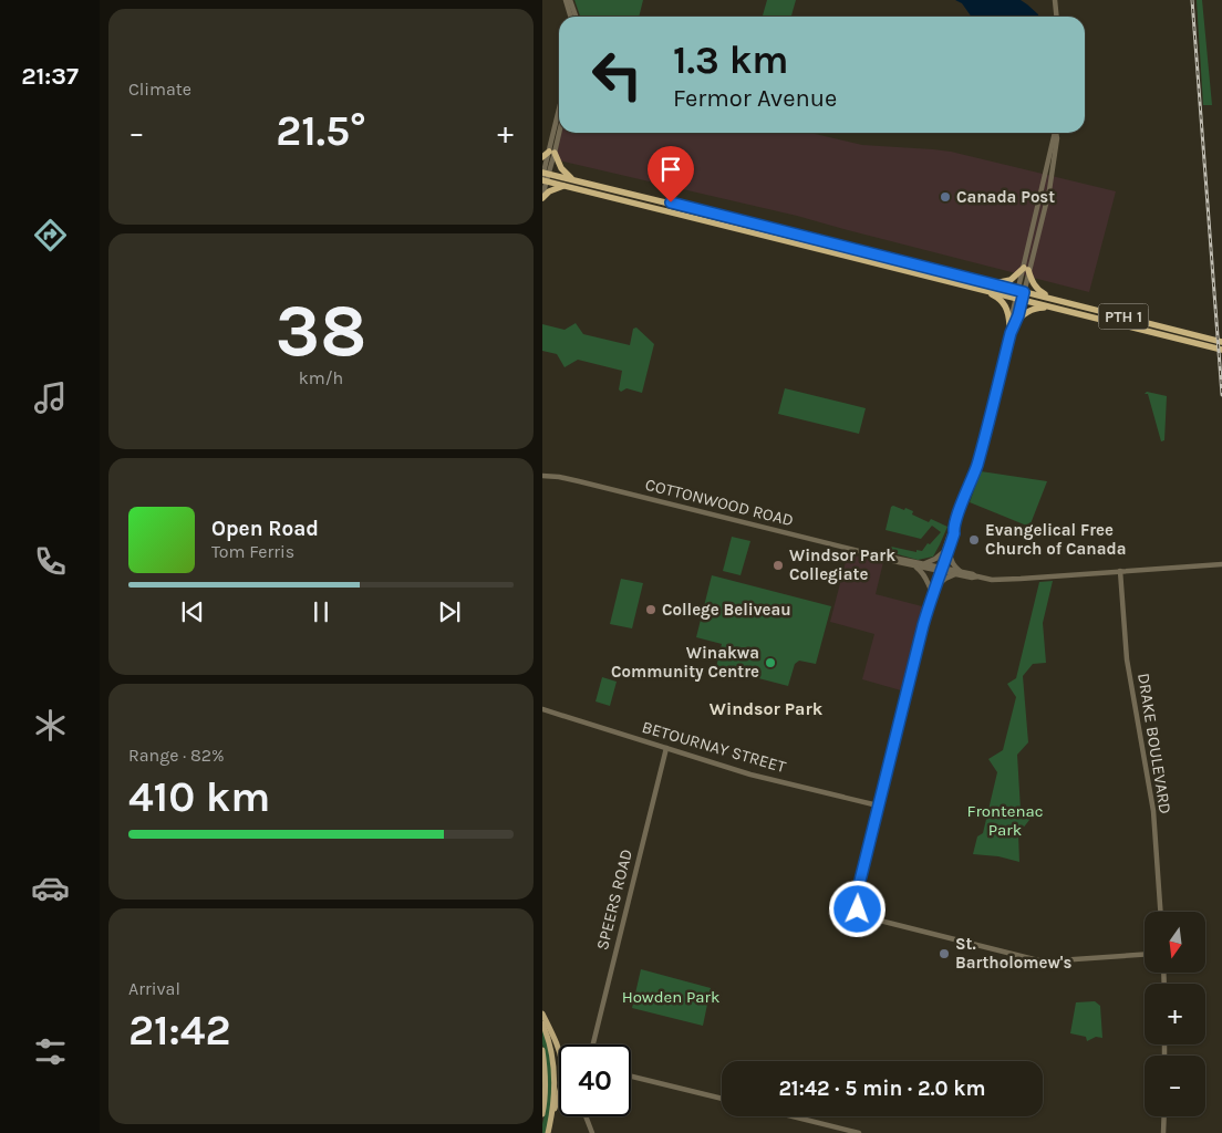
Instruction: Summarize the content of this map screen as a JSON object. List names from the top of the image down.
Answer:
{
  "streets": {
    "highway": ["PTH 1"],
    "street": [
      "COTTONWOOD ROAD",
      "DRAKE BOULEVARD",
      "BETOURNAY STREET",
      "SPEERS ROAD"
    ]
  },
  "crossings": [
    ["COTTONWOOD ROAD", "DRAKE BOULEVARD"],
    ["BETOURNAY STREET", "SPEERS ROAD"]
  ],
  "districts": ["Windsor Park"],
  "parks": ["Frontenac Park", "Howden Park"],
  "places": [
    "Canada Post",
    "Evangelical Free Church of Canada",
    "Windsor Park Collegiate",
    "College Beliveau",
    "Winakwa Community Centre",
    "St. Bartholomew's"
  ],
  "north": "bottom",
  "page": {
    "tabs": "21:37",
    "tile": [
      "Climate",
      ["38", "km/h"],
      ["Range · 82%", "410 km"],
      ["Arrival", "21:42"]
    ],
    "turn": ["1.3 km", "Fermor Avenue"],
    "heat": ["−", "21.5°", "+"],
    "song": ["Open Road", "Tom Ferris"],
    "map_buttons": ["+", "−"],
    "limit": "40",
    "trip": "21:42 · 5 min · 2.0 km"
  }
}
